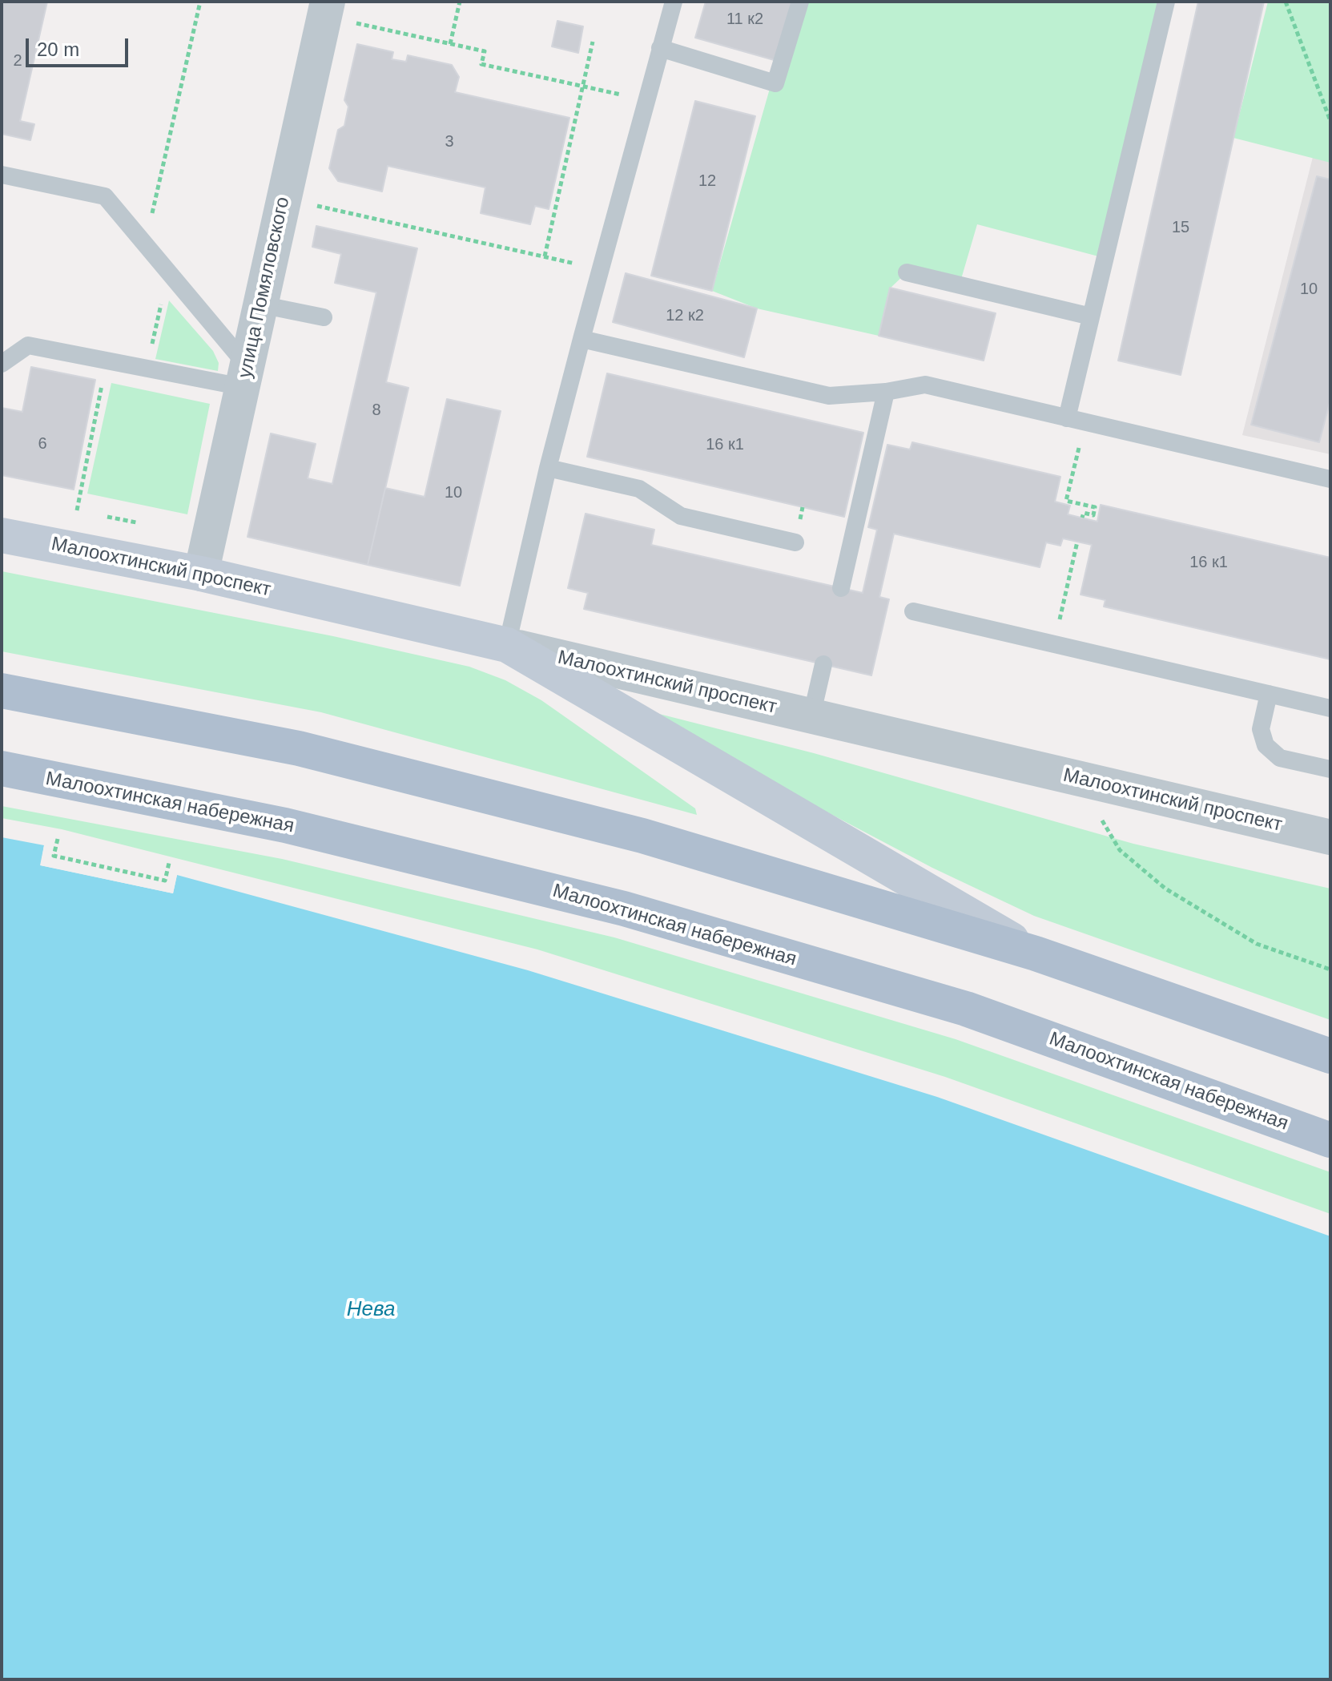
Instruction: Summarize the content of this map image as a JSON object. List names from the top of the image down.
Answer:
{
  "streets": {
    "main road": ["Малоохтинский проспект", "Малоохтинская набережная"],
    "street": ["улица Помяловского"]
  },
  "crossings": [
    ["улица Помяловского", "Малоохтинский проспект"]
  ],
  "water": ["Нева"],
  "house_numbers": [
    "11 к2",
    "2",
    "3",
    "12",
    "15",
    "10",
    "12 к2",
    "8",
    "6",
    "16 к1",
    "10",
    "16 к1"
  ],
  "scale_bar": "20 m"
}
